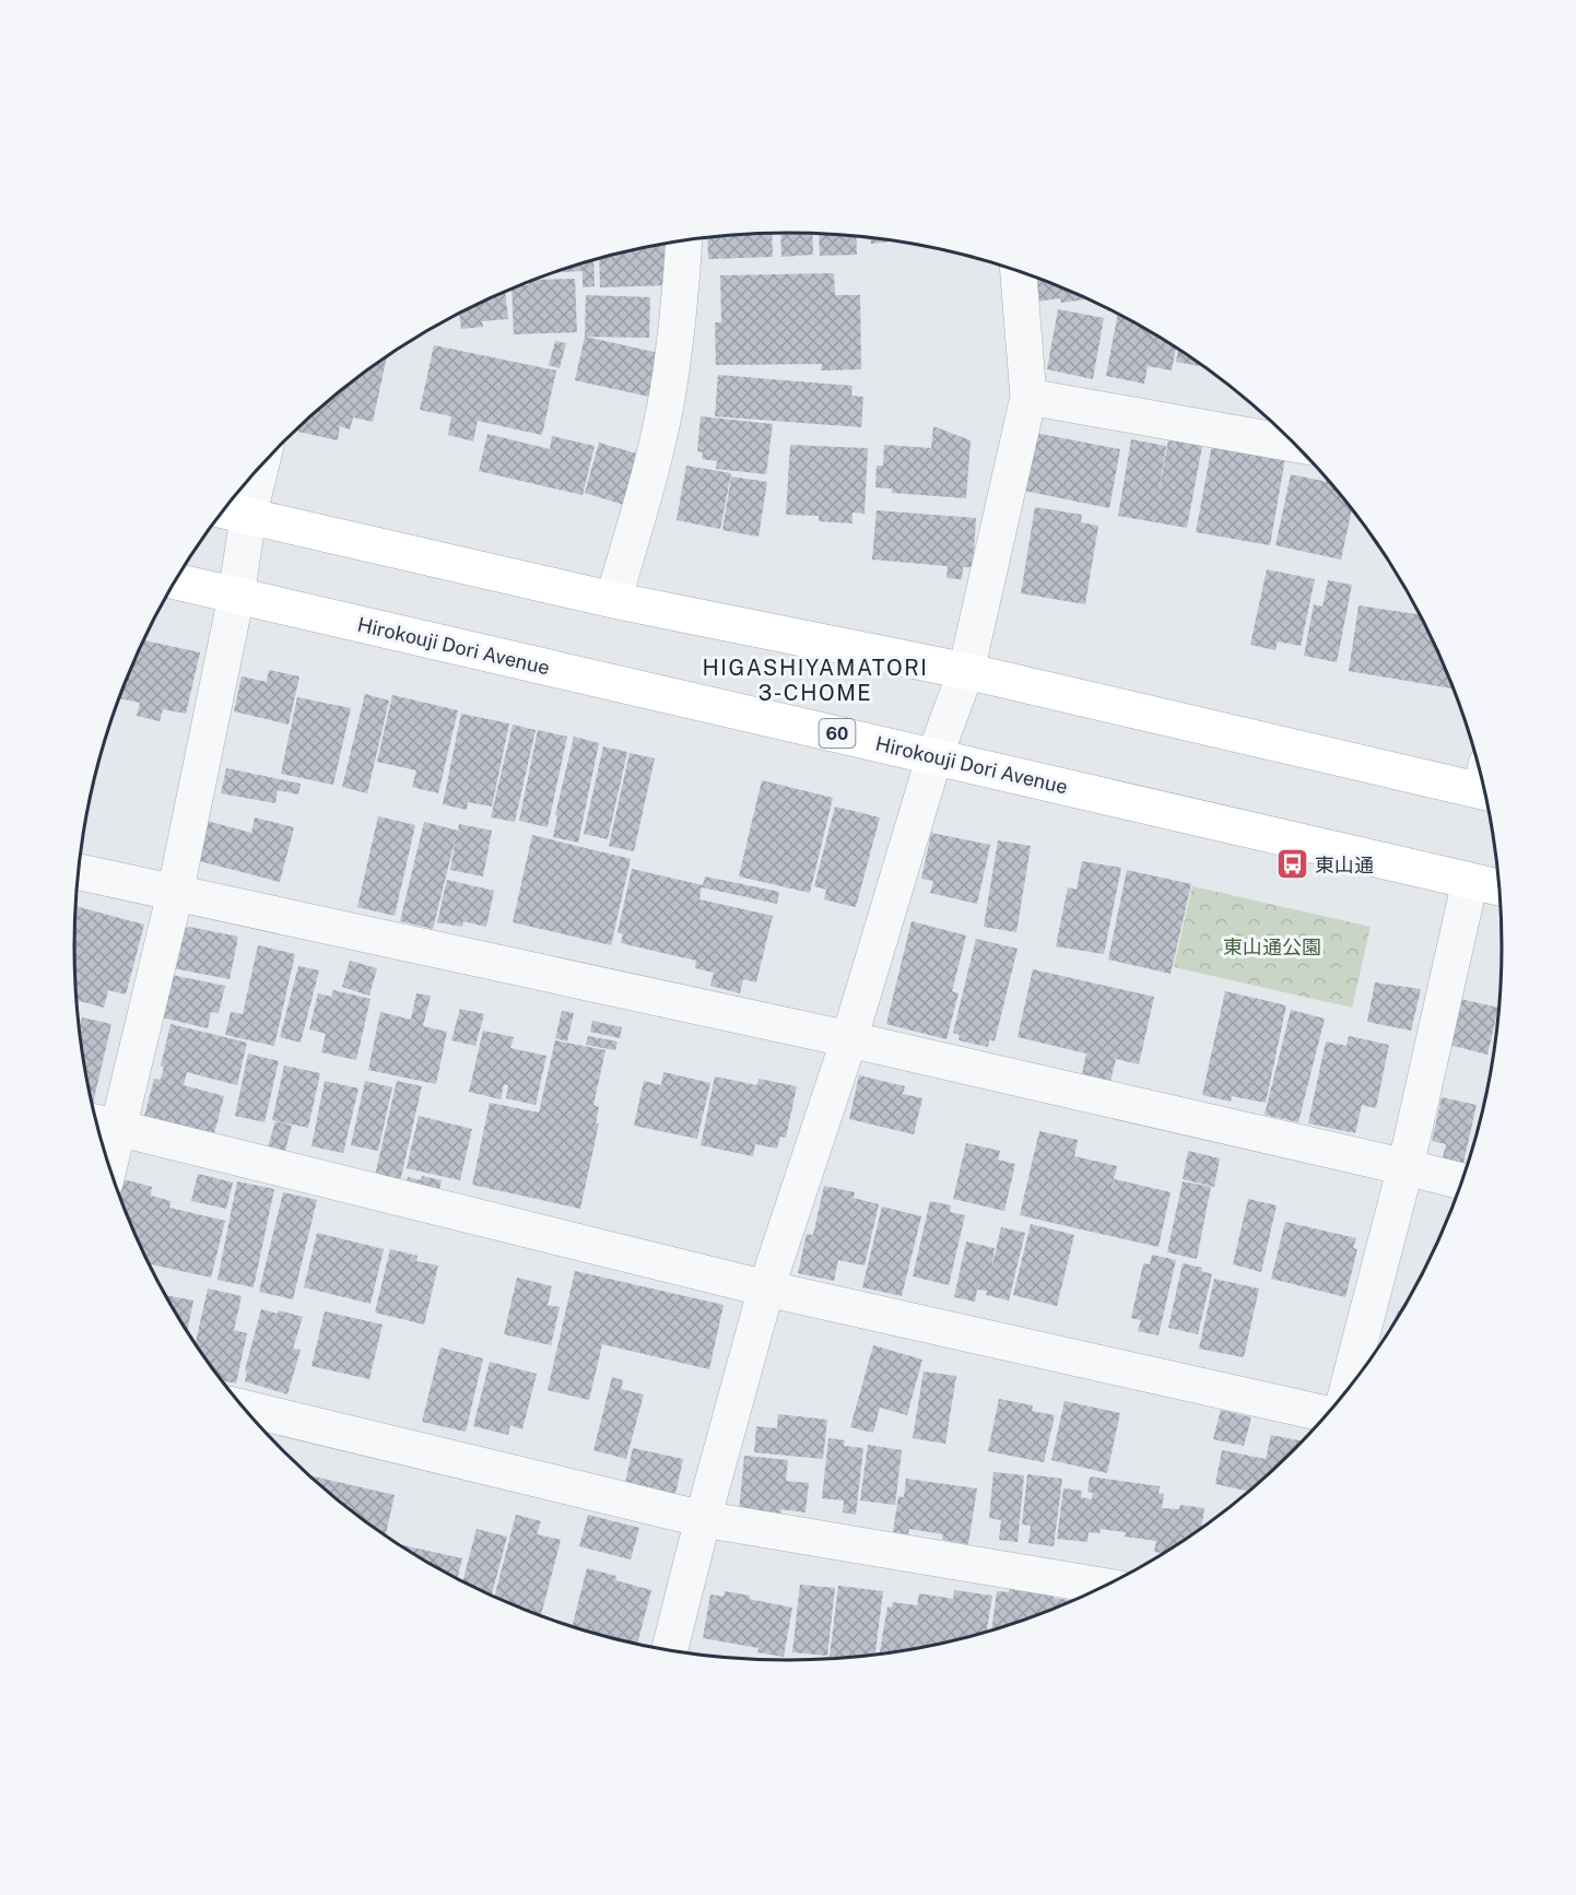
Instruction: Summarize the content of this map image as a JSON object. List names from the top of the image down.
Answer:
{
  "streets": {
    "main road": ["Hirokouji Dori Avenue", "60"]
  },
  "districts": ["HIGASHIYAMATORI 3-CHOME"],
  "parks": ["東山通公園"],
  "places": {
    "bus stop": ["東山通"]
  }
}
